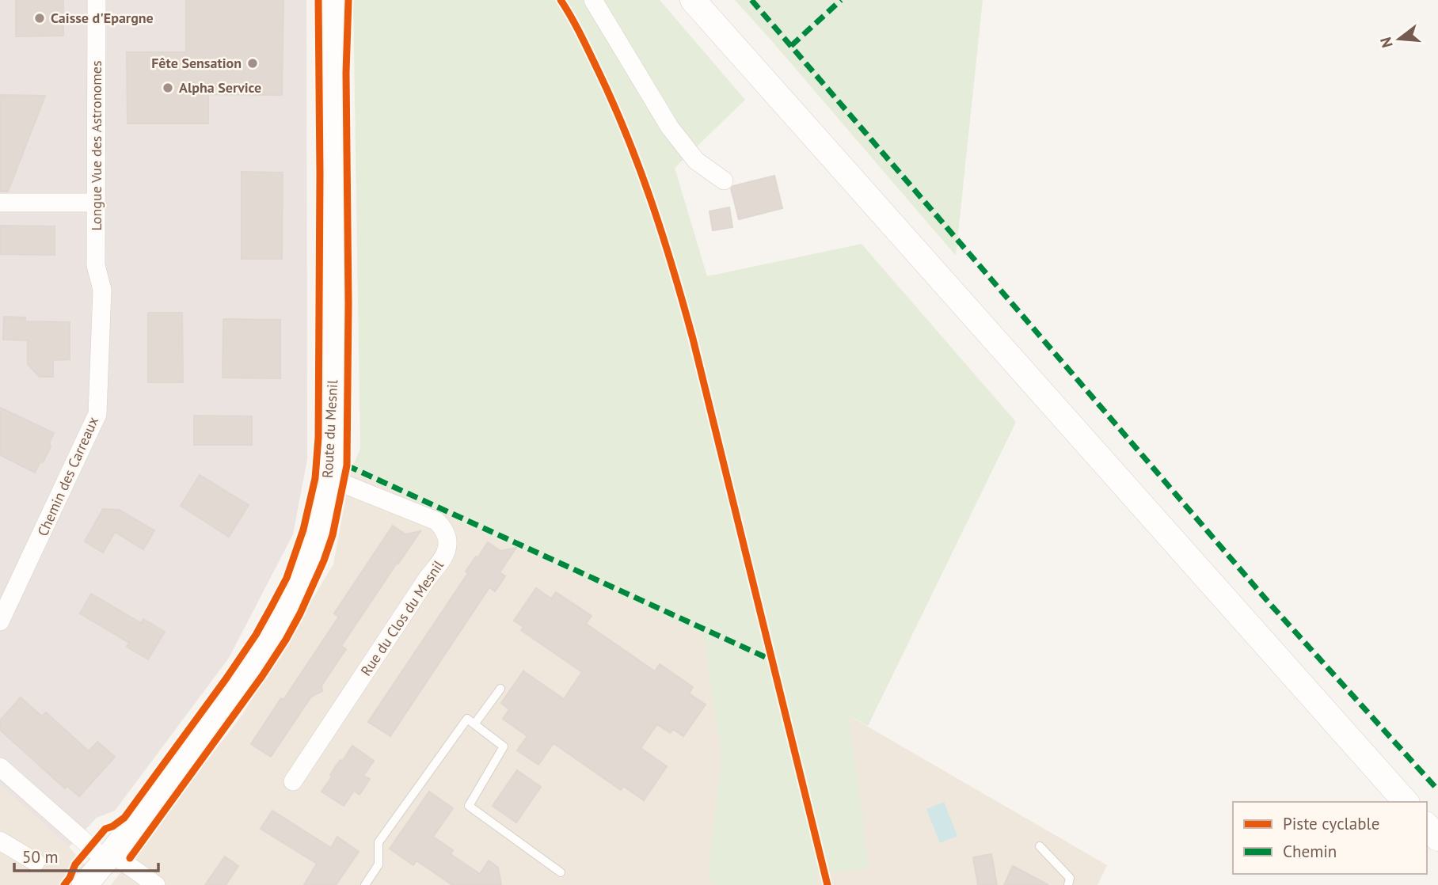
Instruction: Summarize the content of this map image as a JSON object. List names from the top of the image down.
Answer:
{
  "streets": {
    "main road": ["Route du Mesnil"],
    "street": ["Longue Vue des Astronomes", "Chemin des Carreaux", "Rue du Clos du Mesnil"]
  },
  "crossings": [
    ["Longue Vue des Astronomes", "Chemin des Carreaux"],
    ["Route du Mesnil", "Rue du Clos du Mesnil"]
  ],
  "places": ["Caisse d'Epargne", "Fête Sensation", "Alpha Service"],
  "legend": ["Piste cyclable", "Chemin"],
  "scale_bar": "50 m",
  "north": "left"
}
